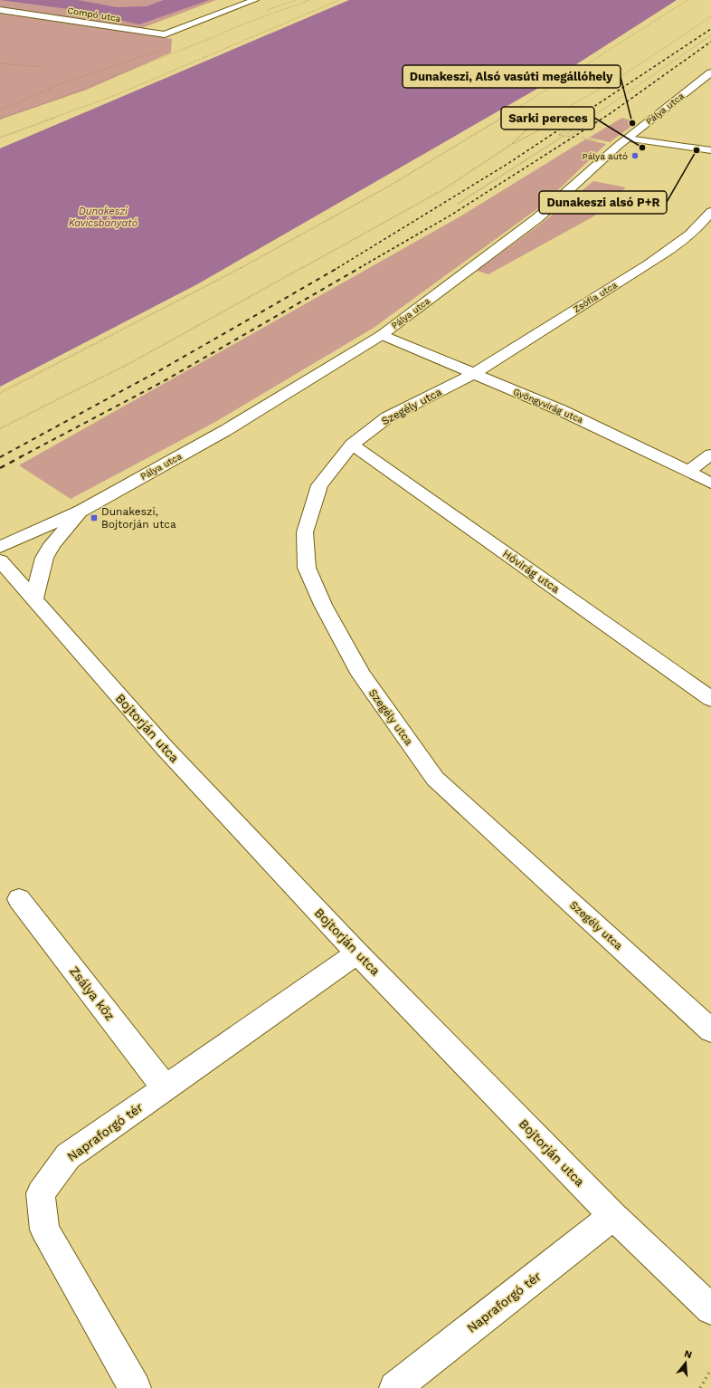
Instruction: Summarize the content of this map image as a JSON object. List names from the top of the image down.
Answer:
{
  "streets": {
    "street": [
      "Compó utca",
      "Pálya utca",
      "Zsófia utca",
      "Gyöngyvirág utca",
      "Szegély utca",
      "Hóvirág utca",
      "Bojtorján utca",
      "Zsálya köz",
      "Napraforgó tér"
    ]
  },
  "crossings": [
    ["Pálya utca", "Gyöngyvirág utca"],
    ["Pálya utca", "Bojtorján utca"],
    ["Zsófia utca", "Gyöngyvirág utca"],
    ["Zsófia utca", "Szegély utca"],
    ["Gyöngyvirág utca", "Szegély utca"],
    ["Szegély utca", "Hóvirág utca"],
    ["Bojtorján utca", "Napraforgó tér"],
    ["Zsálya köz", "Napraforgó tér"]
  ],
  "water": ["Dunakeszi Kavicsbányató"],
  "places": {
    "other": [
      "Dunakeszi, Alsó vasúti megállóhely",
      "Sarki pereces",
      "Dunakeszi alsó P+R",
      "Pálya autó"
    ],
    "transit": ["Dunakeszi, Bojtorján utca"]
  },
  "north": "top"
}
